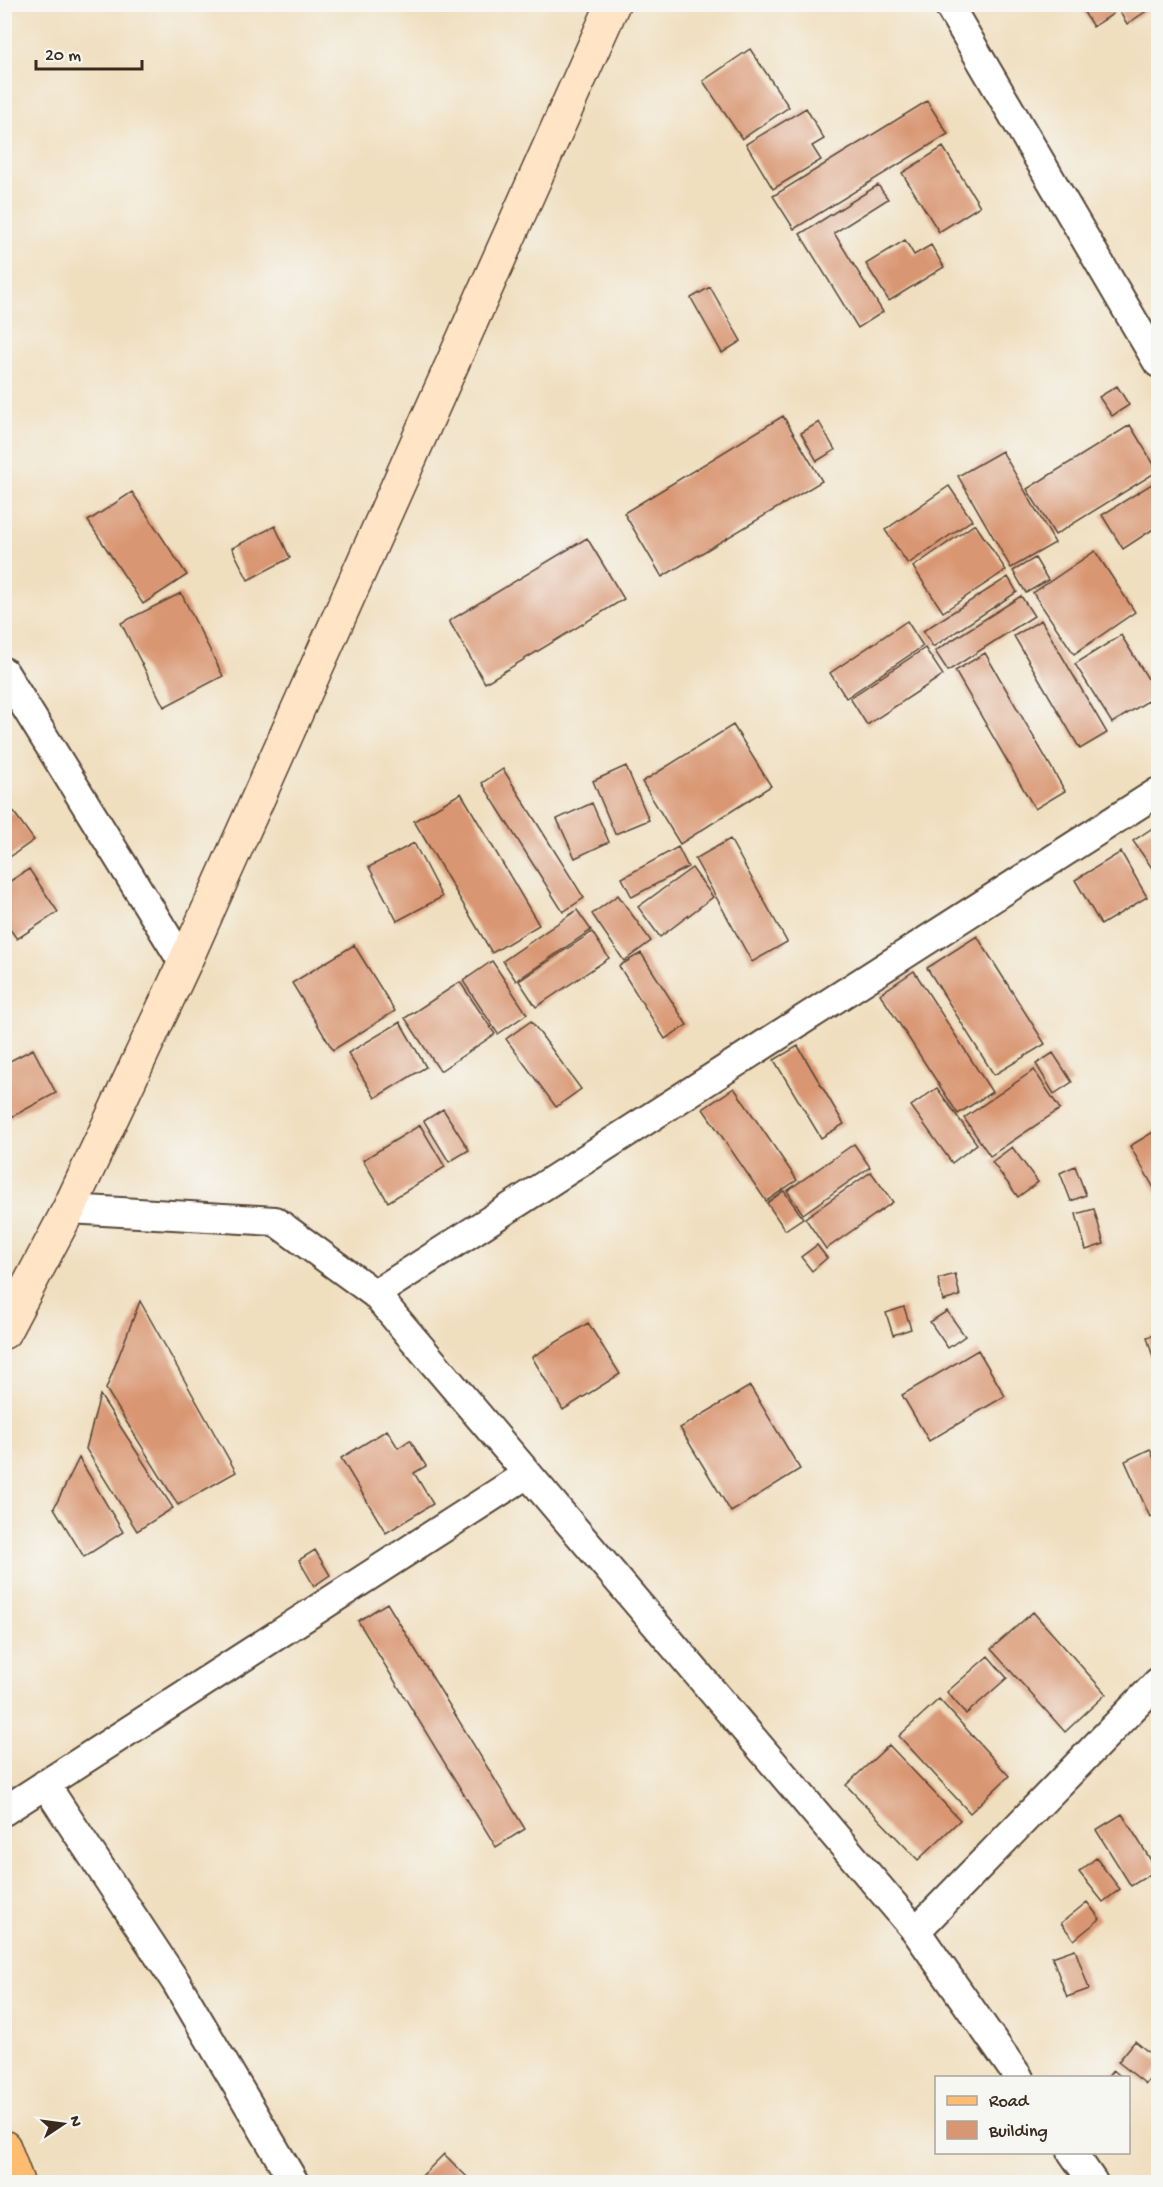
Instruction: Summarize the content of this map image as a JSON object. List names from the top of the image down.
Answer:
{
  "legend": ["Road", "Building"],
  "scale_bar": "20 m",
  "north": "right"
}
